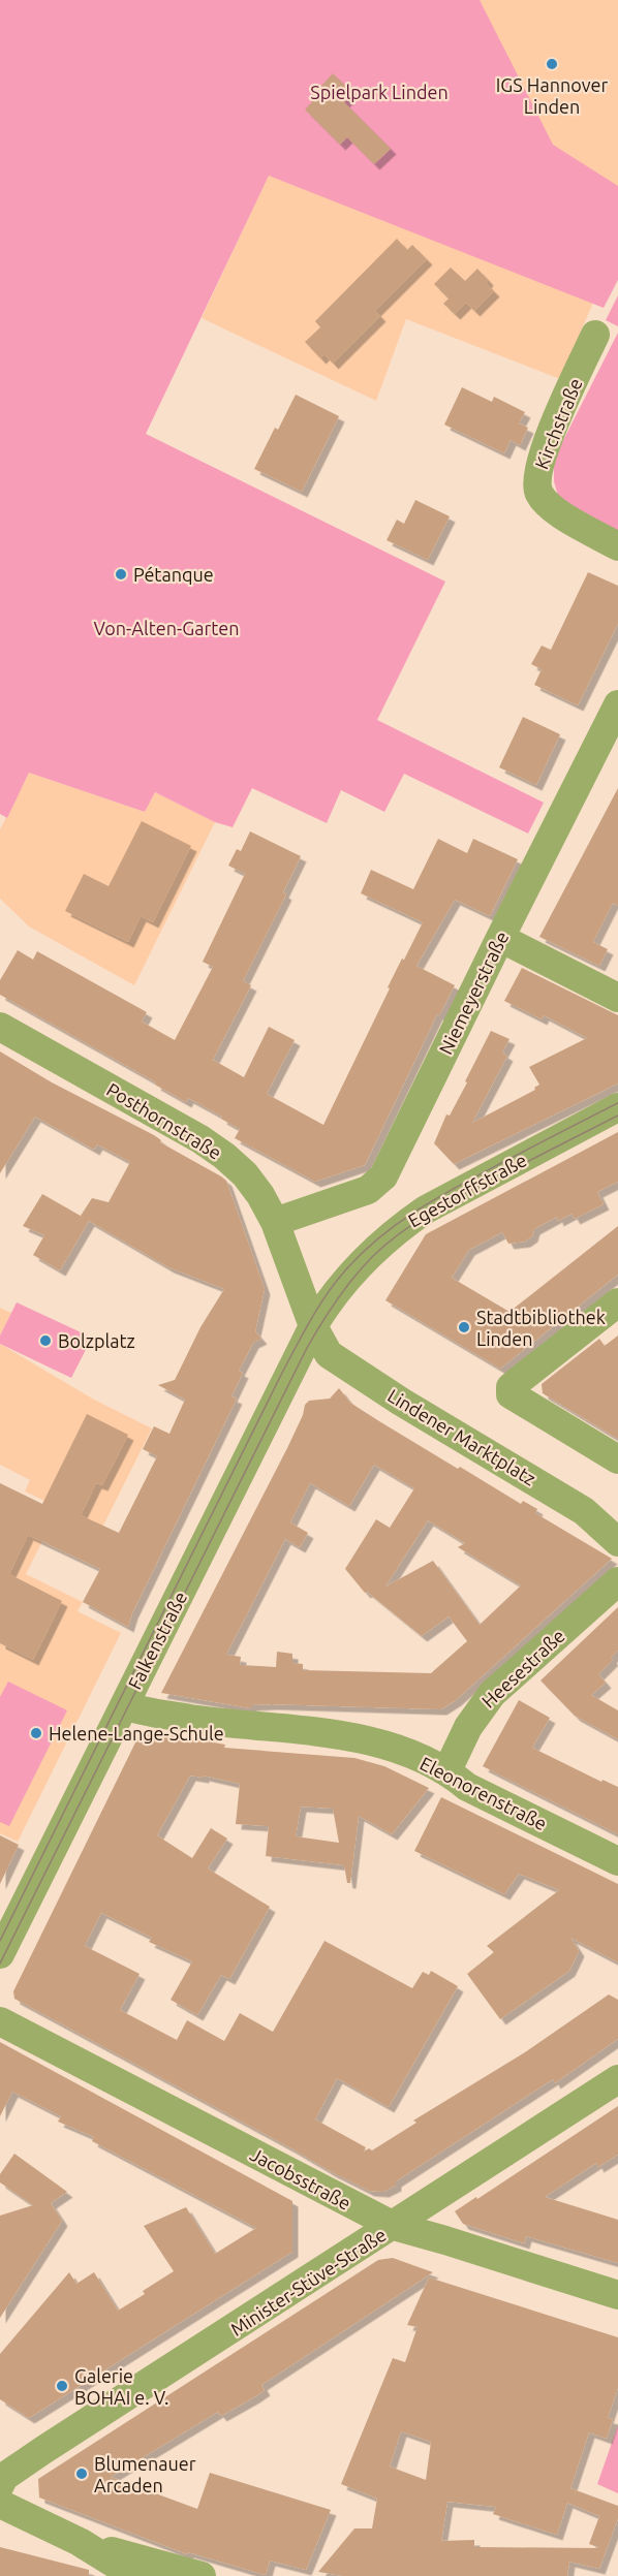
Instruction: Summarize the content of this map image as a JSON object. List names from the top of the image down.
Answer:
{
  "streets": {
    "street": [
      "Kirchstraße",
      "Niemeyerstraße",
      "Posthornstraße",
      "Egestorffstraße",
      "Lindener Marktplatz",
      "Falkenstraße",
      "Heesestraße",
      "Eleonorenstraße",
      "Jacobsstraße",
      "Minister-Stüve-Straße"
    ]
  },
  "crossings": [
    ["Niemeyerstraße", "Posthornstraße"],
    ["Posthornstraße", "Egestorffstraße"],
    ["Posthornstraße", "Lindener Marktplatz"],
    ["Posthornstraße", "Falkenstraße"],
    ["Egestorffstraße", "Lindener Marktplatz"],
    ["Egestorffstraße", "Falkenstraße"],
    ["Lindener Marktplatz", "Falkenstraße"],
    ["Falkenstraße", "Eleonorenstraße"],
    ["Heesestraße", "Eleonorenstraße"],
    ["Jacobsstraße", "Minister-Stüve-Straße"]
  ],
  "parks": ["Spielpark Linden", "Von-Alten-Garten"],
  "places": [
    "IGS Hannover Linden",
    "Pétanque",
    "Stadtbibliothek Linden",
    "Bolzplatz",
    "Helene-Lange-Schule",
    "Galerie BOHAI e. V.",
    "Blumenauer Arcaden"
  ]
}
